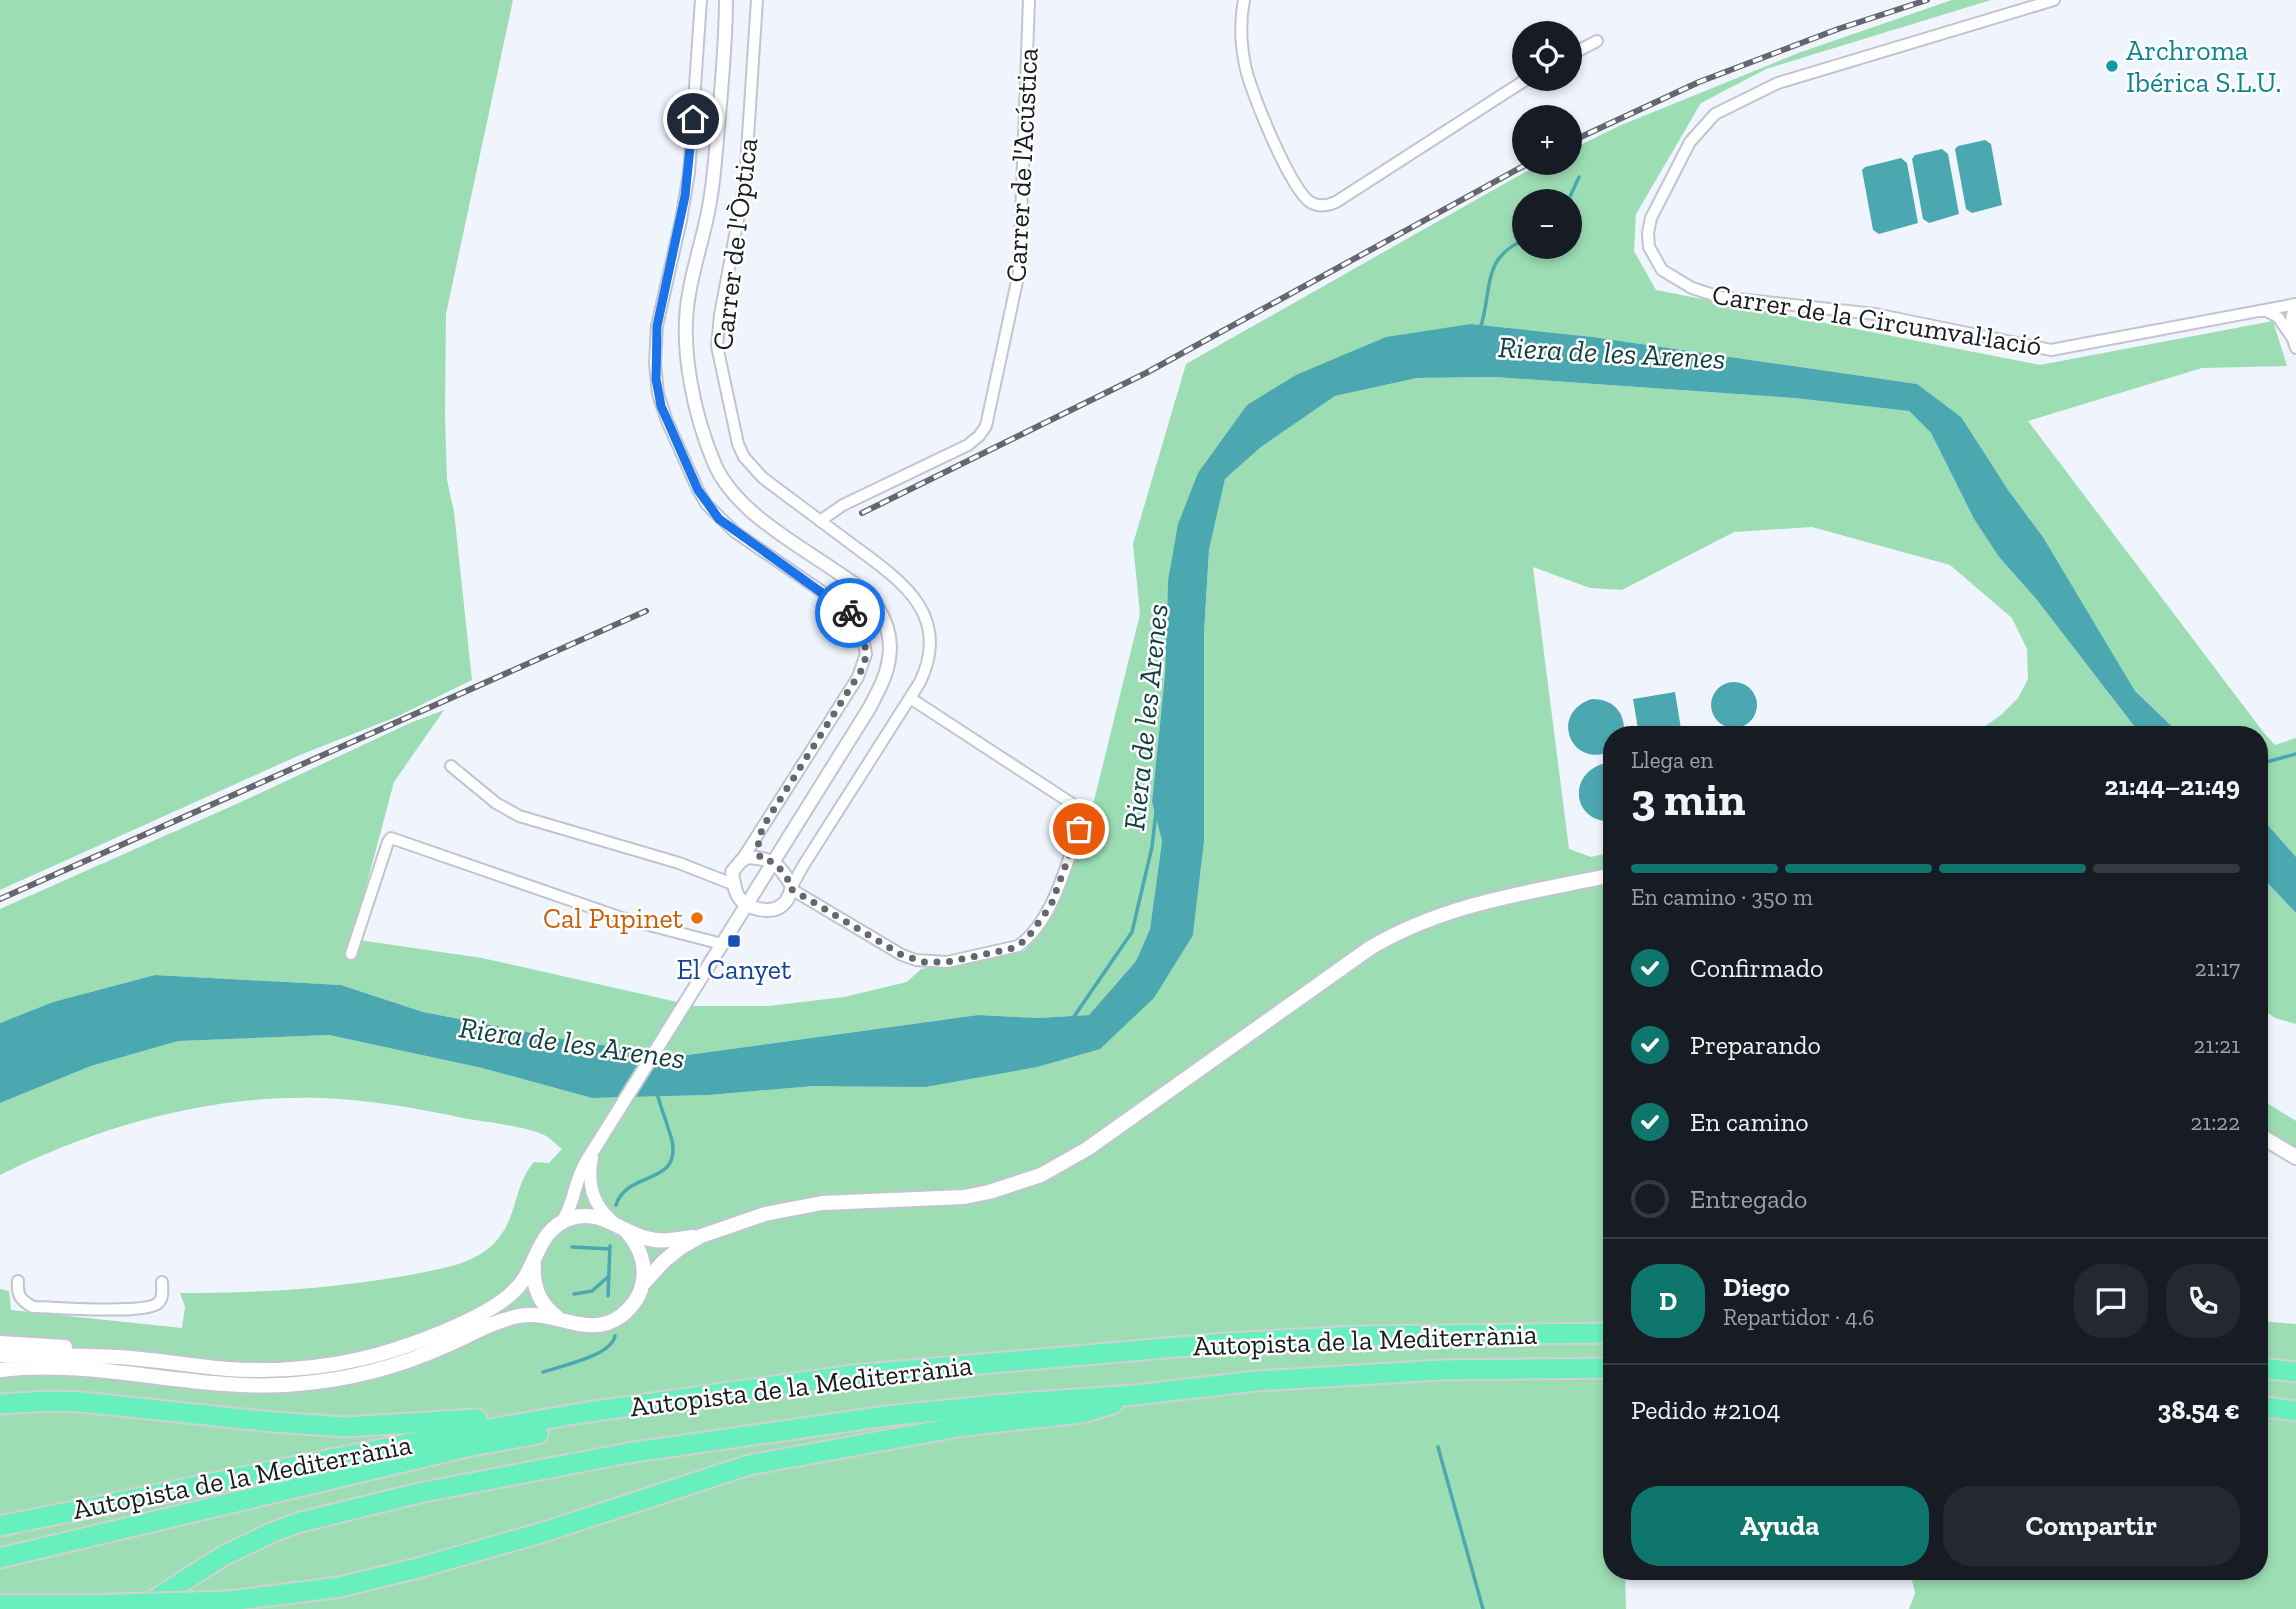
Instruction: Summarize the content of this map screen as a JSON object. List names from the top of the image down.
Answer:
{
  "streets": {
    "highway": ["Autopista de la Mediterrània"],
    "street": ["Carrer de l'Acústica", "Carrer de l'Òptica", "Carrer de la Circumval·lació"]
  },
  "crossings": [
    ["Carrer de l'Acústica", "Carrer de l'Òptica"]
  ],
  "water": ["Riera de les Arenes"],
  "places": {
    "other": ["Archroma Ibérica S.L.U.", "Cal Pupinet"],
    "transit": ["El Canyet"]
  },
  "page": {
    "map_buttons": ["+", "−"],
    "heading": ["3 min", "Llega en", "21:44–21:49"],
    "panel": [
      "Diego",
      "Repartidor · 4.6",
      "Pedido #2104",
      "38.54 €"
    ],
    "bar": "En camino · 350 m",
    "list": [
      ["Confirmado", "21:17"],
      ["Preparando", "21:21"],
      ["En camino", "21:22"],
      "Entregado"
    ],
    "round": "D",
    "buttons": ["Ayuda", "Compartir"]
  }
}
